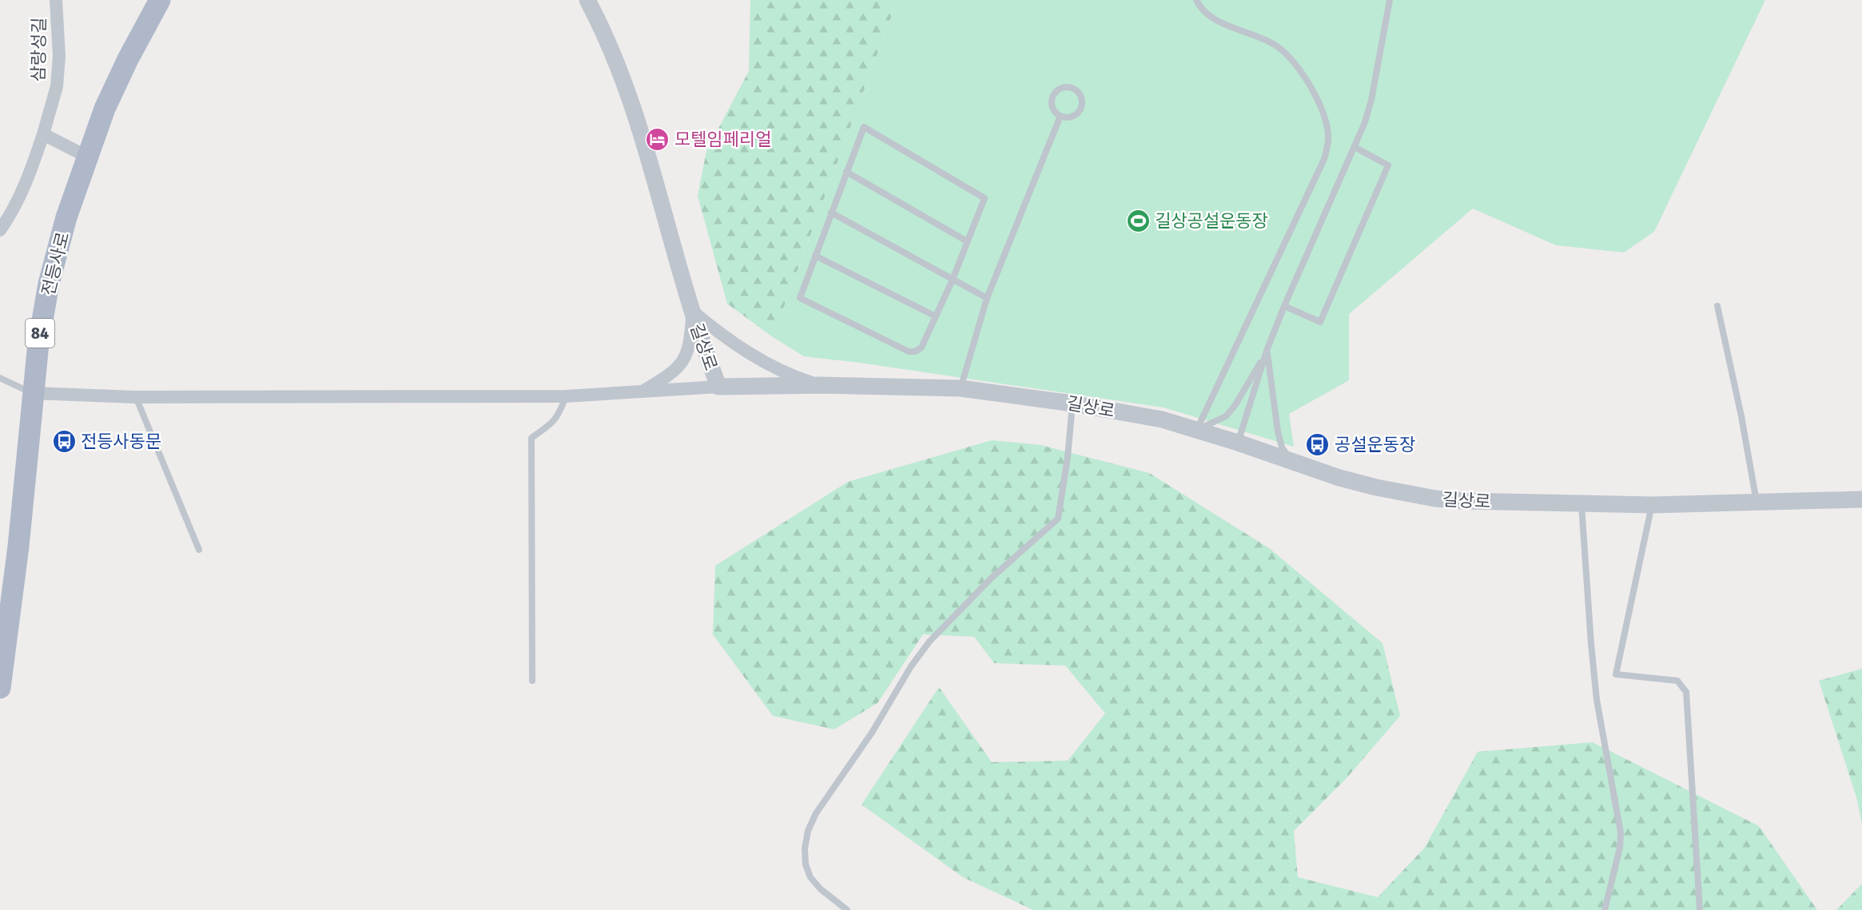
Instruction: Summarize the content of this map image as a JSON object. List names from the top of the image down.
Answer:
{
  "streets": {
    "main road": ["전등사로", "84"],
    "street": ["삼랑성길", "길상로"]
  },
  "places": {
    "hotel": ["모텔임페리얼"],
    "sports": ["길상공설운동장"],
    "bus stop": ["전등사동문", "공설운동장"]
  }
}
